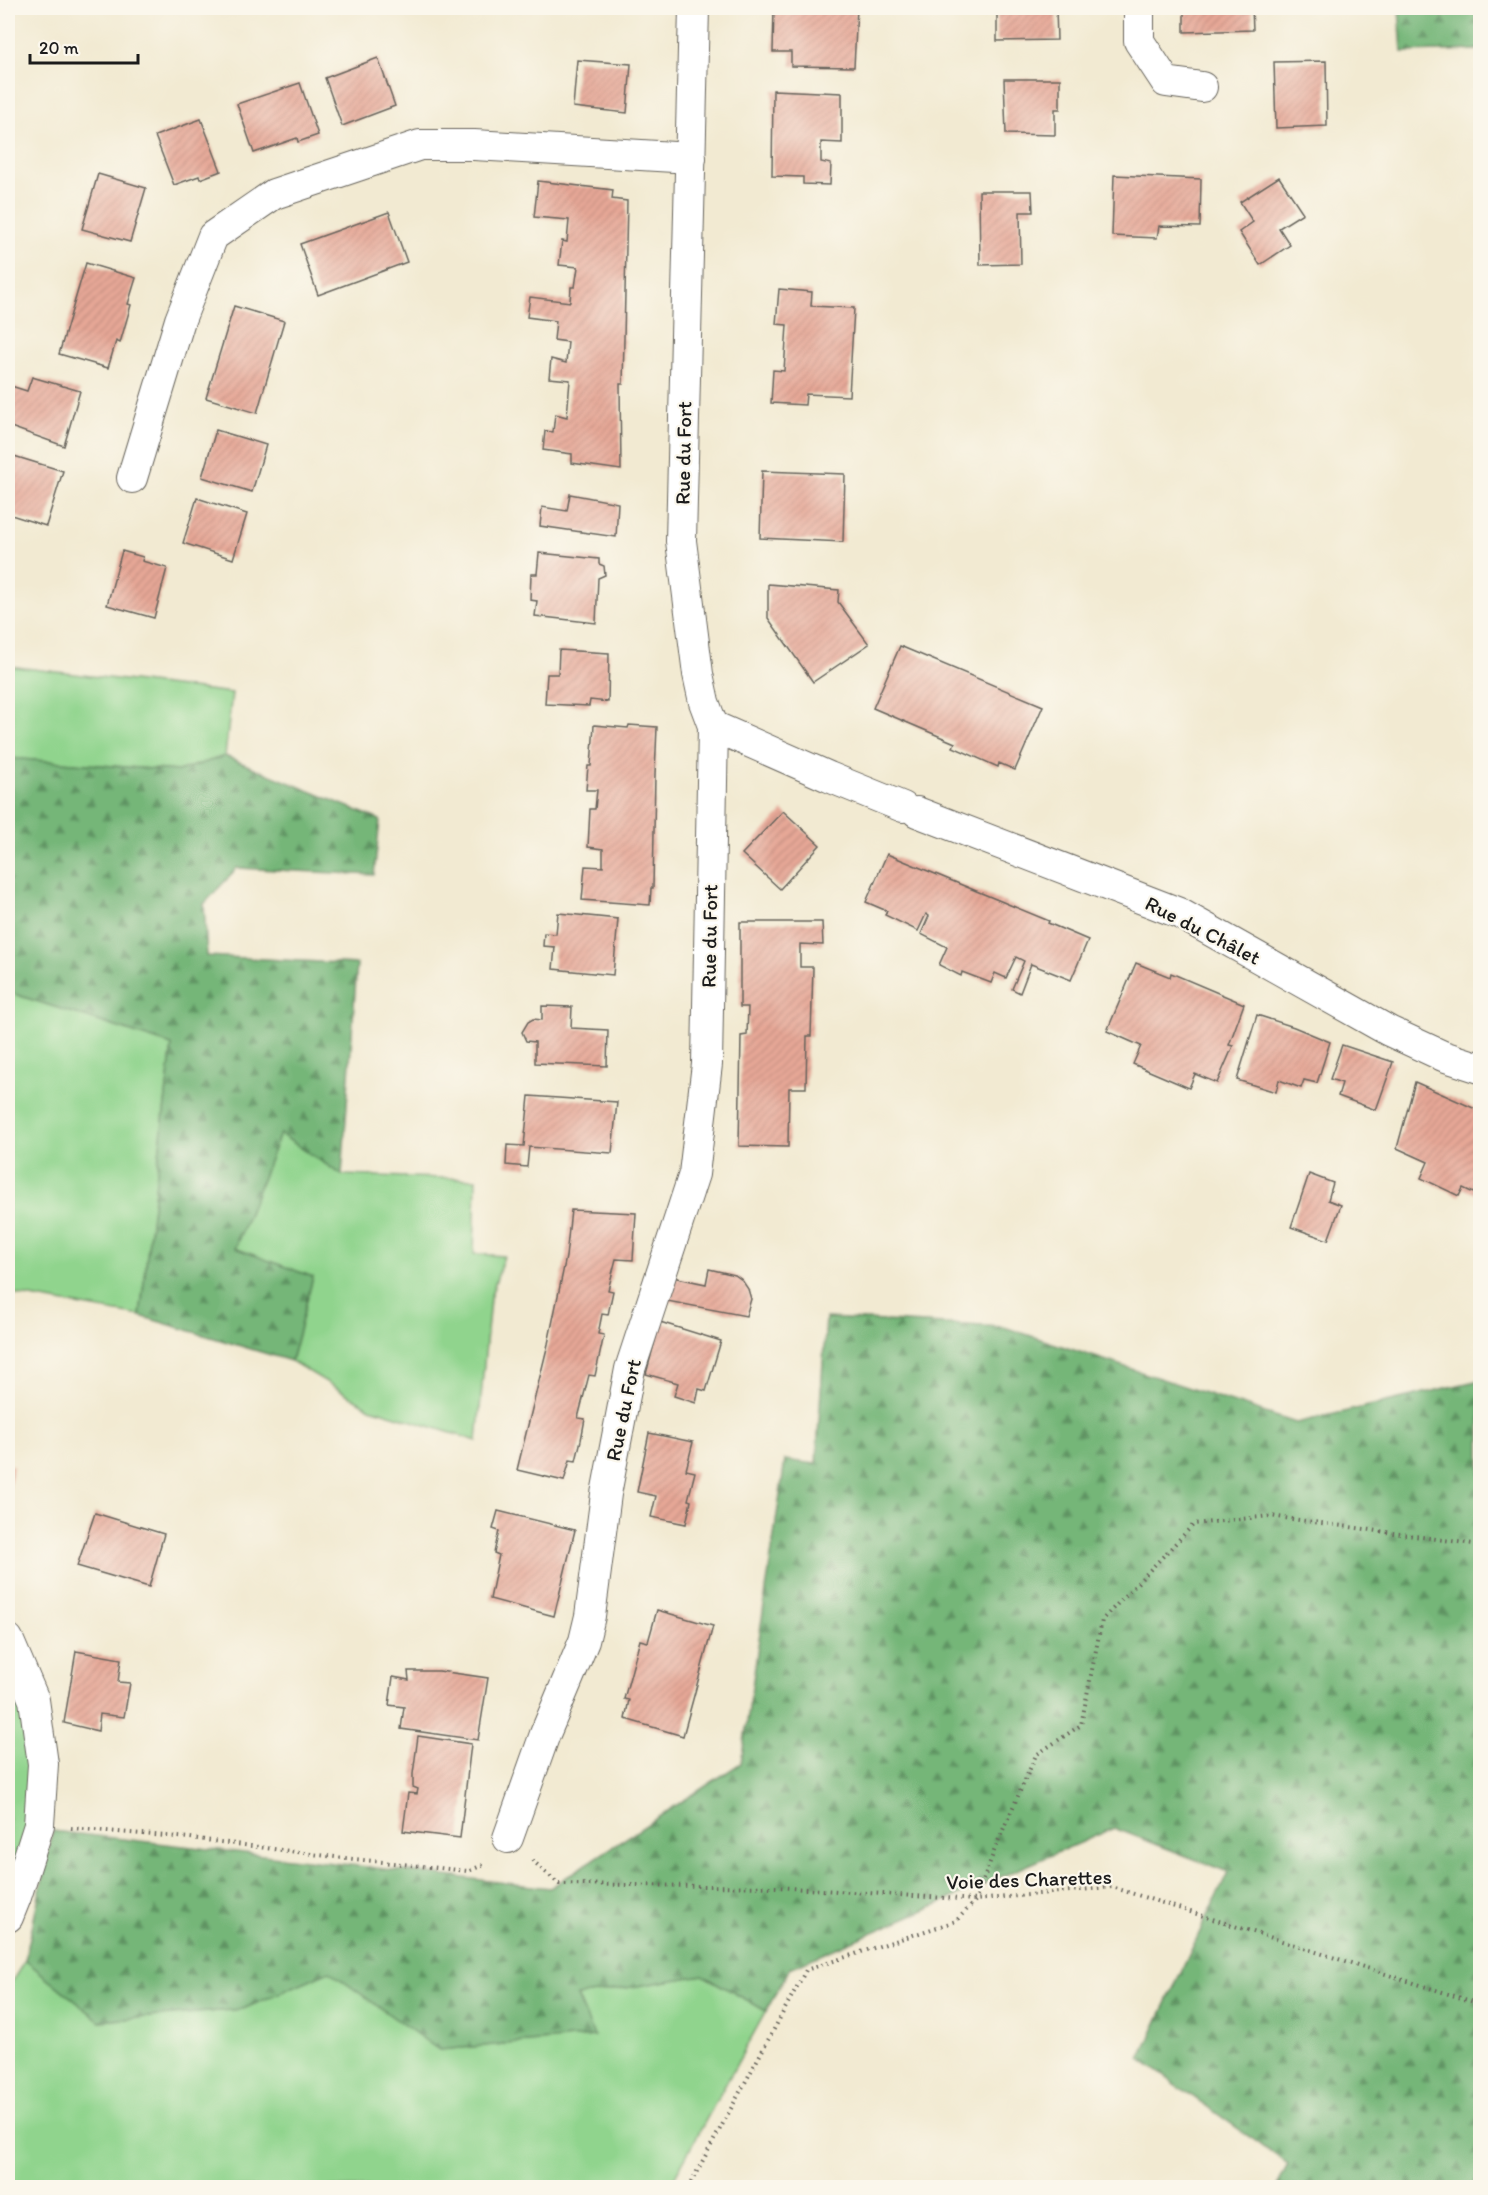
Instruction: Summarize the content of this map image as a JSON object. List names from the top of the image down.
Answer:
{
  "streets": {
    "street": ["Rue du Fort", "Rue du Châlet"],
    "path": ["Voie des Charettes"]
  },
  "crossings": [
    ["Rue du Fort", "Rue du Châlet"],
    ["Rue du Fort", "Voie des Charettes"]
  ],
  "scale_bar": "20 m"
}
